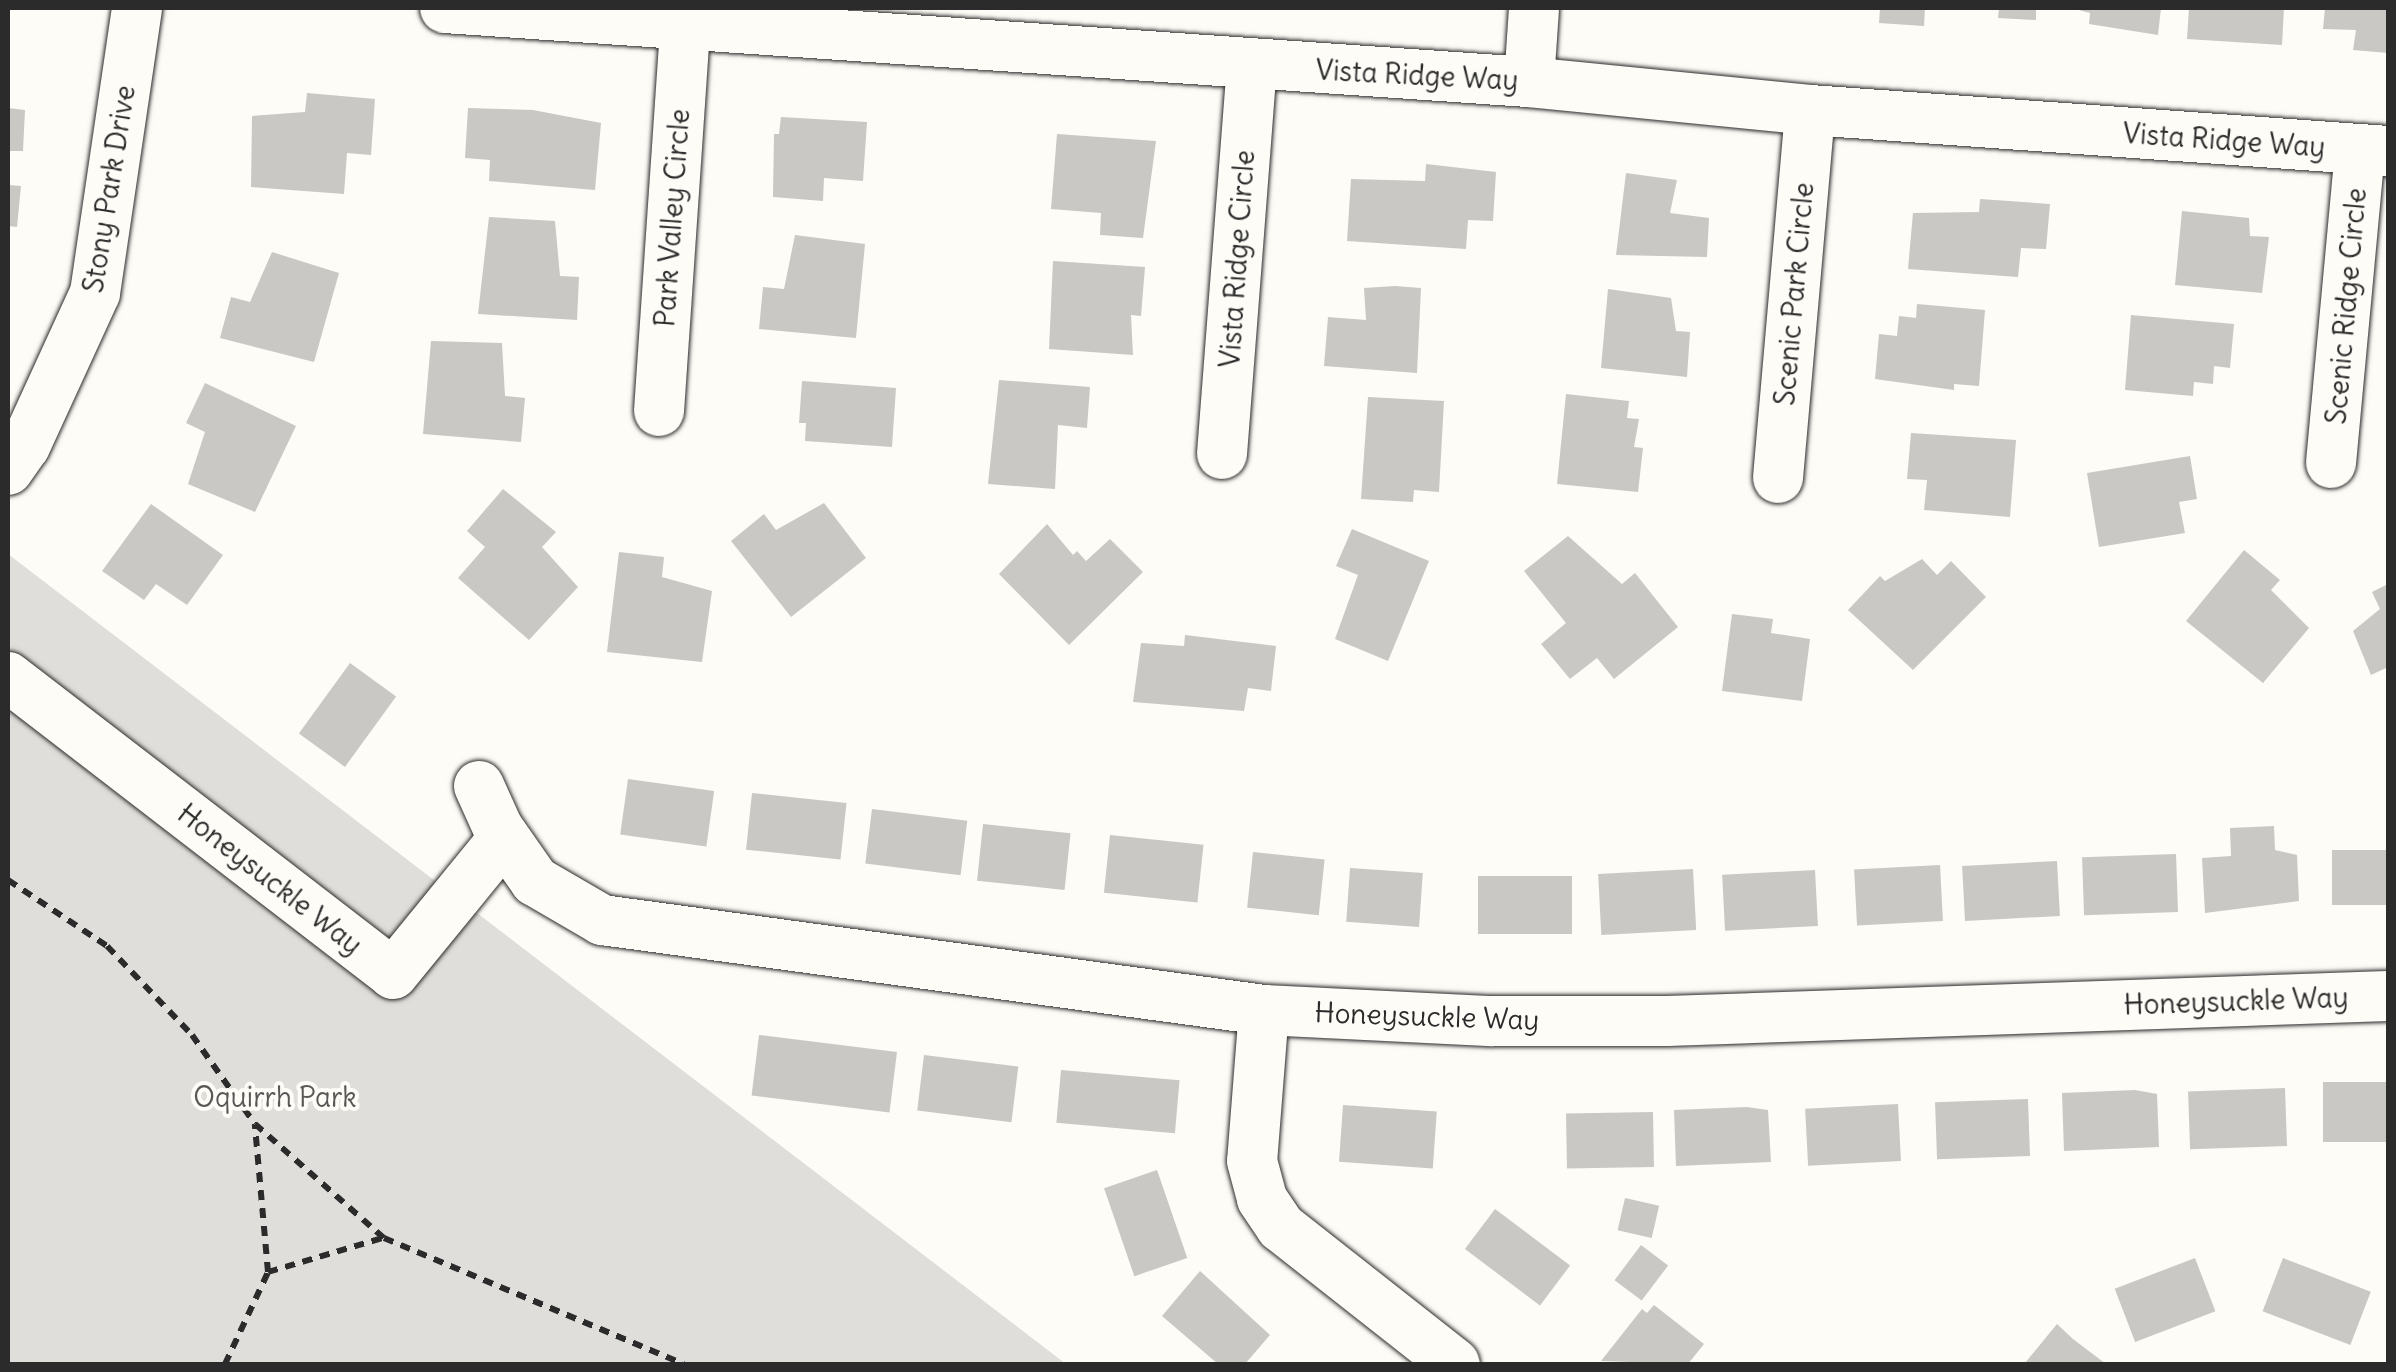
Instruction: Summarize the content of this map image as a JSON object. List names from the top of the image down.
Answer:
{
  "streets": {
    "street": [
      "Vista Ridge Way",
      "Stony Park Drive",
      "Park Valley Circle",
      "Vista Ridge Circle",
      "Scenic Park Circle",
      "Scenic Ridge Circle",
      "Honeysuckle Way"
    ]
  },
  "crossings": [
    ["Vista Ridge Way", "Park Valley Circle"],
    ["Vista Ridge Way", "Vista Ridge Circle"],
    ["Vista Ridge Way", "Scenic Park Circle"],
    ["Vista Ridge Way", "Scenic Ridge Circle"]
  ],
  "parks": ["Oquirrh Park"]
}
